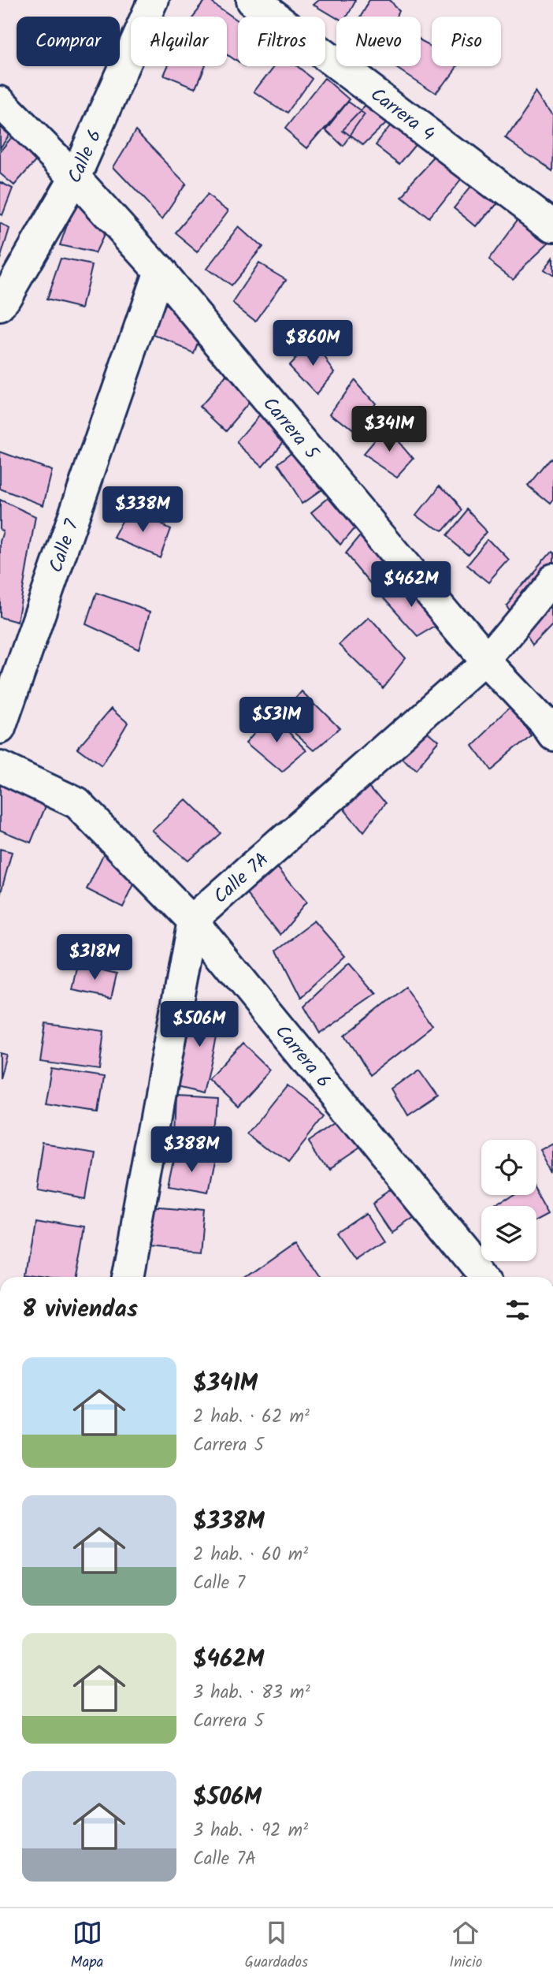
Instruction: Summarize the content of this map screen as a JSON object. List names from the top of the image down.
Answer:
{
  "streets": {
    "street": [
      "Carrera 4",
      "Calle 6",
      "Carrera 5",
      "Calle 7",
      "Calle 7A",
      "Carrera 6"
    ]
  },
  "crossings": [
    ["Calle 6", "Carrera 5"],
    ["Carrera 5", "Calle 7"],
    ["Carrera 5", "Calle 7A"],
    ["Calle 7A", "Carrera 6"]
  ],
  "page": {
    "chip": [
      "Comprar",
      "Alquilar",
      "Filtros",
      "Nuevo",
      "Piso"
    ],
    "price": [
      "$860M",
      "$341M",
      "$338M",
      "$462M",
      "$531M",
      "$318M",
      "$506M",
      "$388M"
    ],
    "heading": "8 viviendas",
    "list": [
      {
        "name": "$341M",
        "note": "2 hab. · 62 m² · Carrera 5"
      },
      {
        "name": "$338M",
        "note": "2 hab. · 60 m² · Calle 7"
      },
      {
        "name": "$462M",
        "note": "3 hab. · 83 m² · Carrera 5"
      },
      {
        "name": "$506M",
        "note": "3 hab. · 92 m² · Calle 7A"
      }
    ],
    "tabs": ["Mapa", "Guardados", "Inicio"]
  }
}
